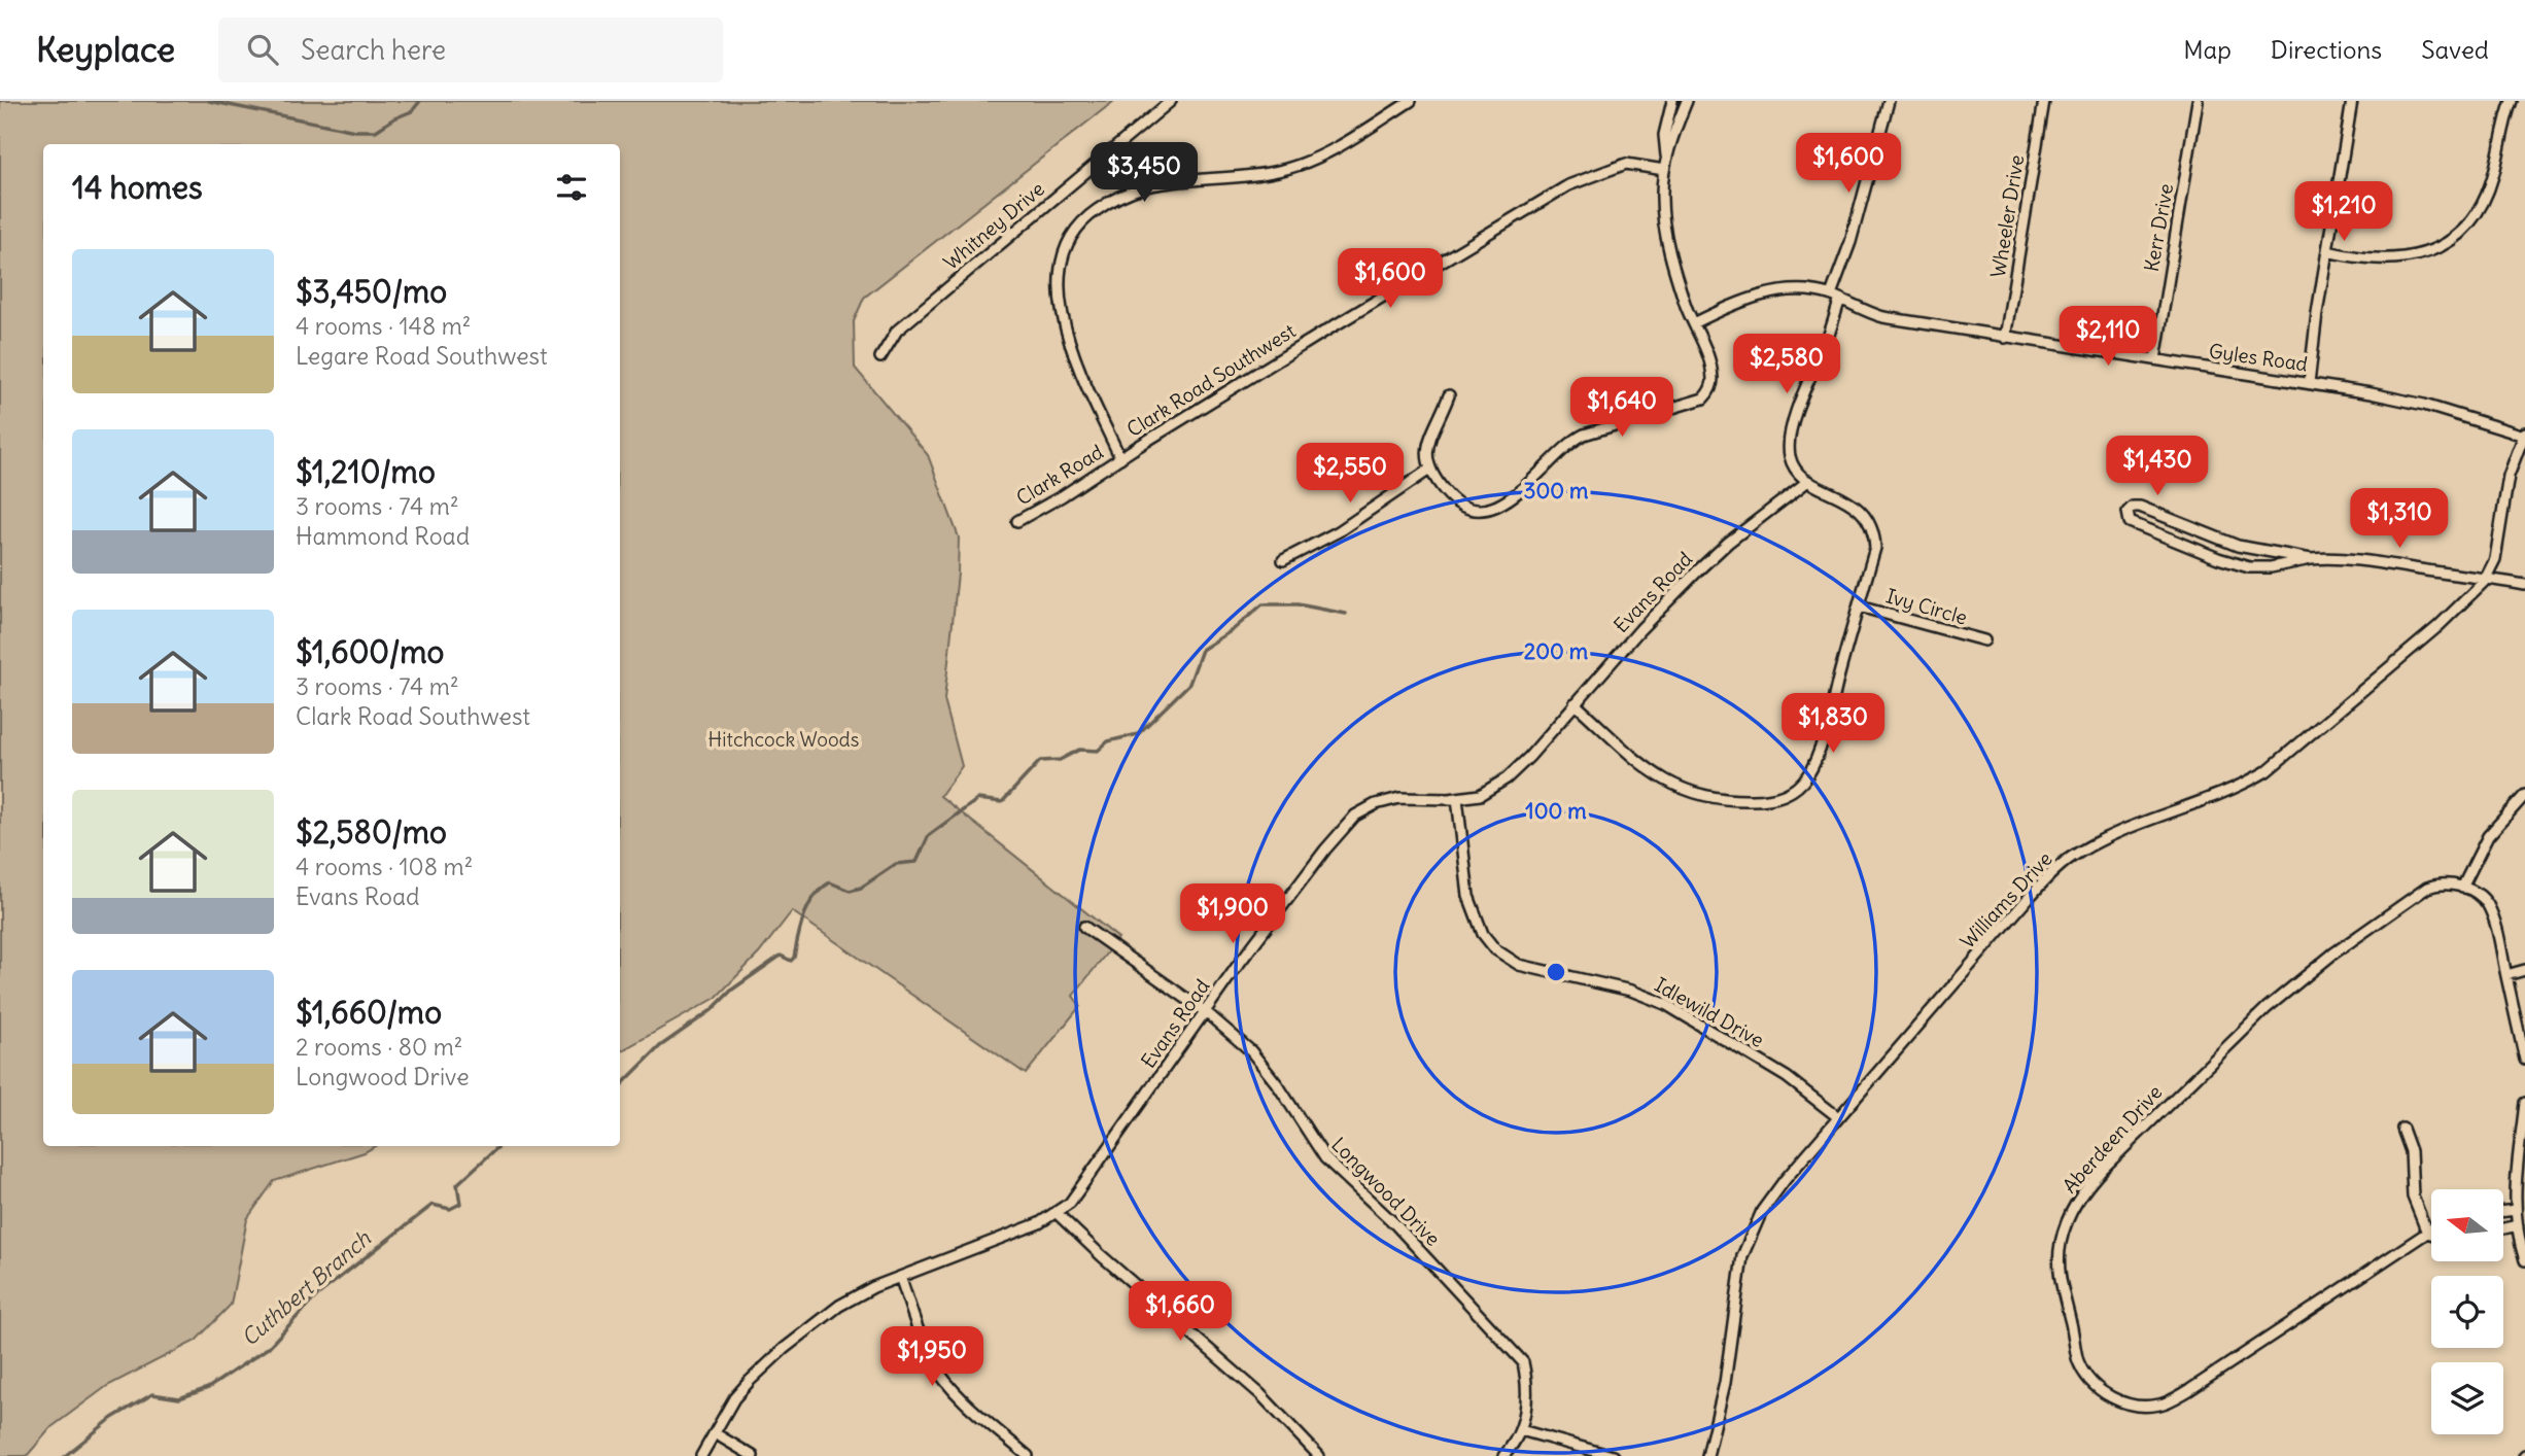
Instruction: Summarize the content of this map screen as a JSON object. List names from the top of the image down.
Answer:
{
  "streets": {
    "street": [
      "Wheeler Drive",
      "Whitney Drive",
      "Kerr Drive",
      "Gyles Road",
      "Clark Road Southwest",
      "Clark Road",
      "Evans Road",
      "Ivy Circle",
      "Williams Drive",
      "Idlewild Drive",
      "Aberdeen Drive",
      "Longwood Drive"
    ]
  },
  "crossings": [
    ["Wheeler Drive", "Gyles Road"],
    ["Kerr Drive", "Gyles Road"],
    ["Gyles Road", "Williams Drive"],
    ["Clark Road Southwest", "Clark Road"],
    ["Evans Road", "Idlewild Drive"],
    ["Evans Road", "Longwood Drive"],
    ["Williams Drive", "Idlewild Drive"]
  ],
  "water": ["Cuthbert Branch"],
  "parks": ["Hitchcock Woods"],
  "north": "left",
  "page": {
    "header": "Keyplace",
    "search": "Search here",
    "nav": ["Map", "Directions", "Saved"],
    "price": [
      "$1,600",
      "$3,450",
      "$1,210",
      "$1,600",
      "$2,110",
      "$2,580",
      "$1,640",
      "$1,430",
      "$2,550",
      "$1,310",
      "$1,830",
      "$1,900",
      "$1,660",
      "$1,950"
    ],
    "heading": "14 homes",
    "list": [
      {
        "name": "$3,450/mo",
        "note": "4 rooms · 148 m² · Legare Road Southwest"
      },
      {
        "name": "$1,210/mo",
        "note": "3 rooms · 74 m² · Hammond Road"
      },
      {
        "name": "$1,600/mo",
        "note": "3 rooms · 74 m² · Clark Road Southwest"
      },
      {
        "name": "$2,580/mo",
        "note": "4 rooms · 108 m² · Evans Road"
      },
      {
        "name": "$1,660/mo",
        "note": "2 rooms · 80 m² · Longwood Drive"
      }
    ]
  },
  "rings": ["300 m", "200 m", "100 m"]
}
